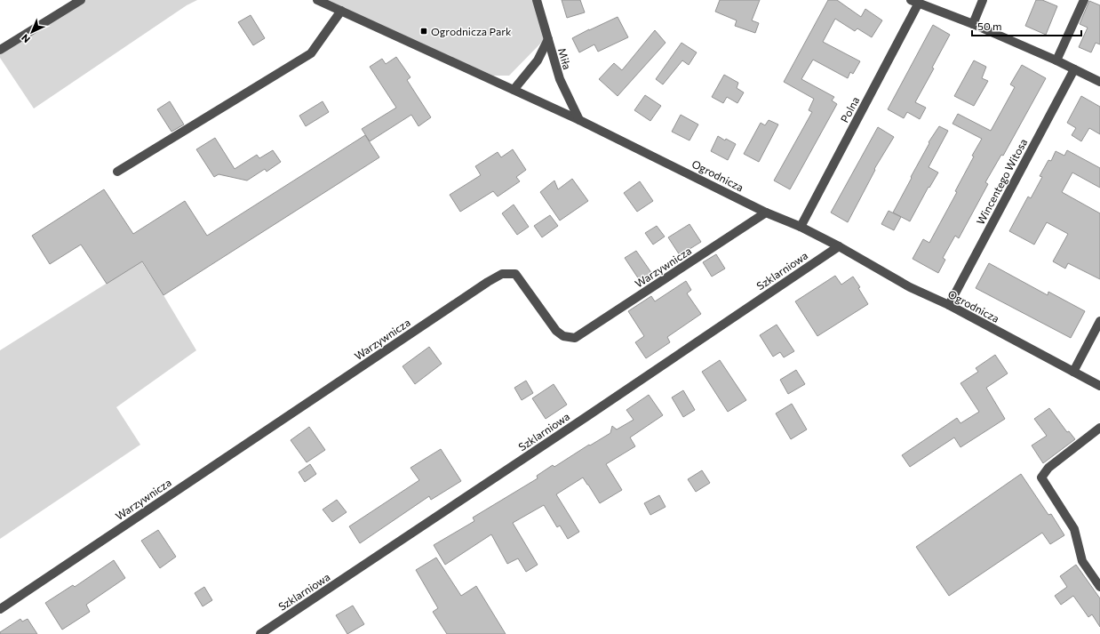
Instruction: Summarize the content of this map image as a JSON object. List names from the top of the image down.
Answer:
{
  "streets": {
    "street": [
      "Miła",
      "Polna",
      "Ogrodnicza",
      "Wincentego Witosa",
      "Warzywnicza",
      "Szklarniowa"
    ]
  },
  "crossings": [
    ["Miła", "Ogrodnicza"],
    ["Polna", "Ogrodnicza"],
    ["Ogrodnicza", "Wincentego Witosa"],
    ["Ogrodnicza", "Warzywnicza"],
    ["Ogrodnicza", "Szklarniowa"]
  ],
  "places": {
    "transit": ["Ogrodnicza Park"]
  },
  "scale_bar": "50 m",
  "north": "bottom left"
}
